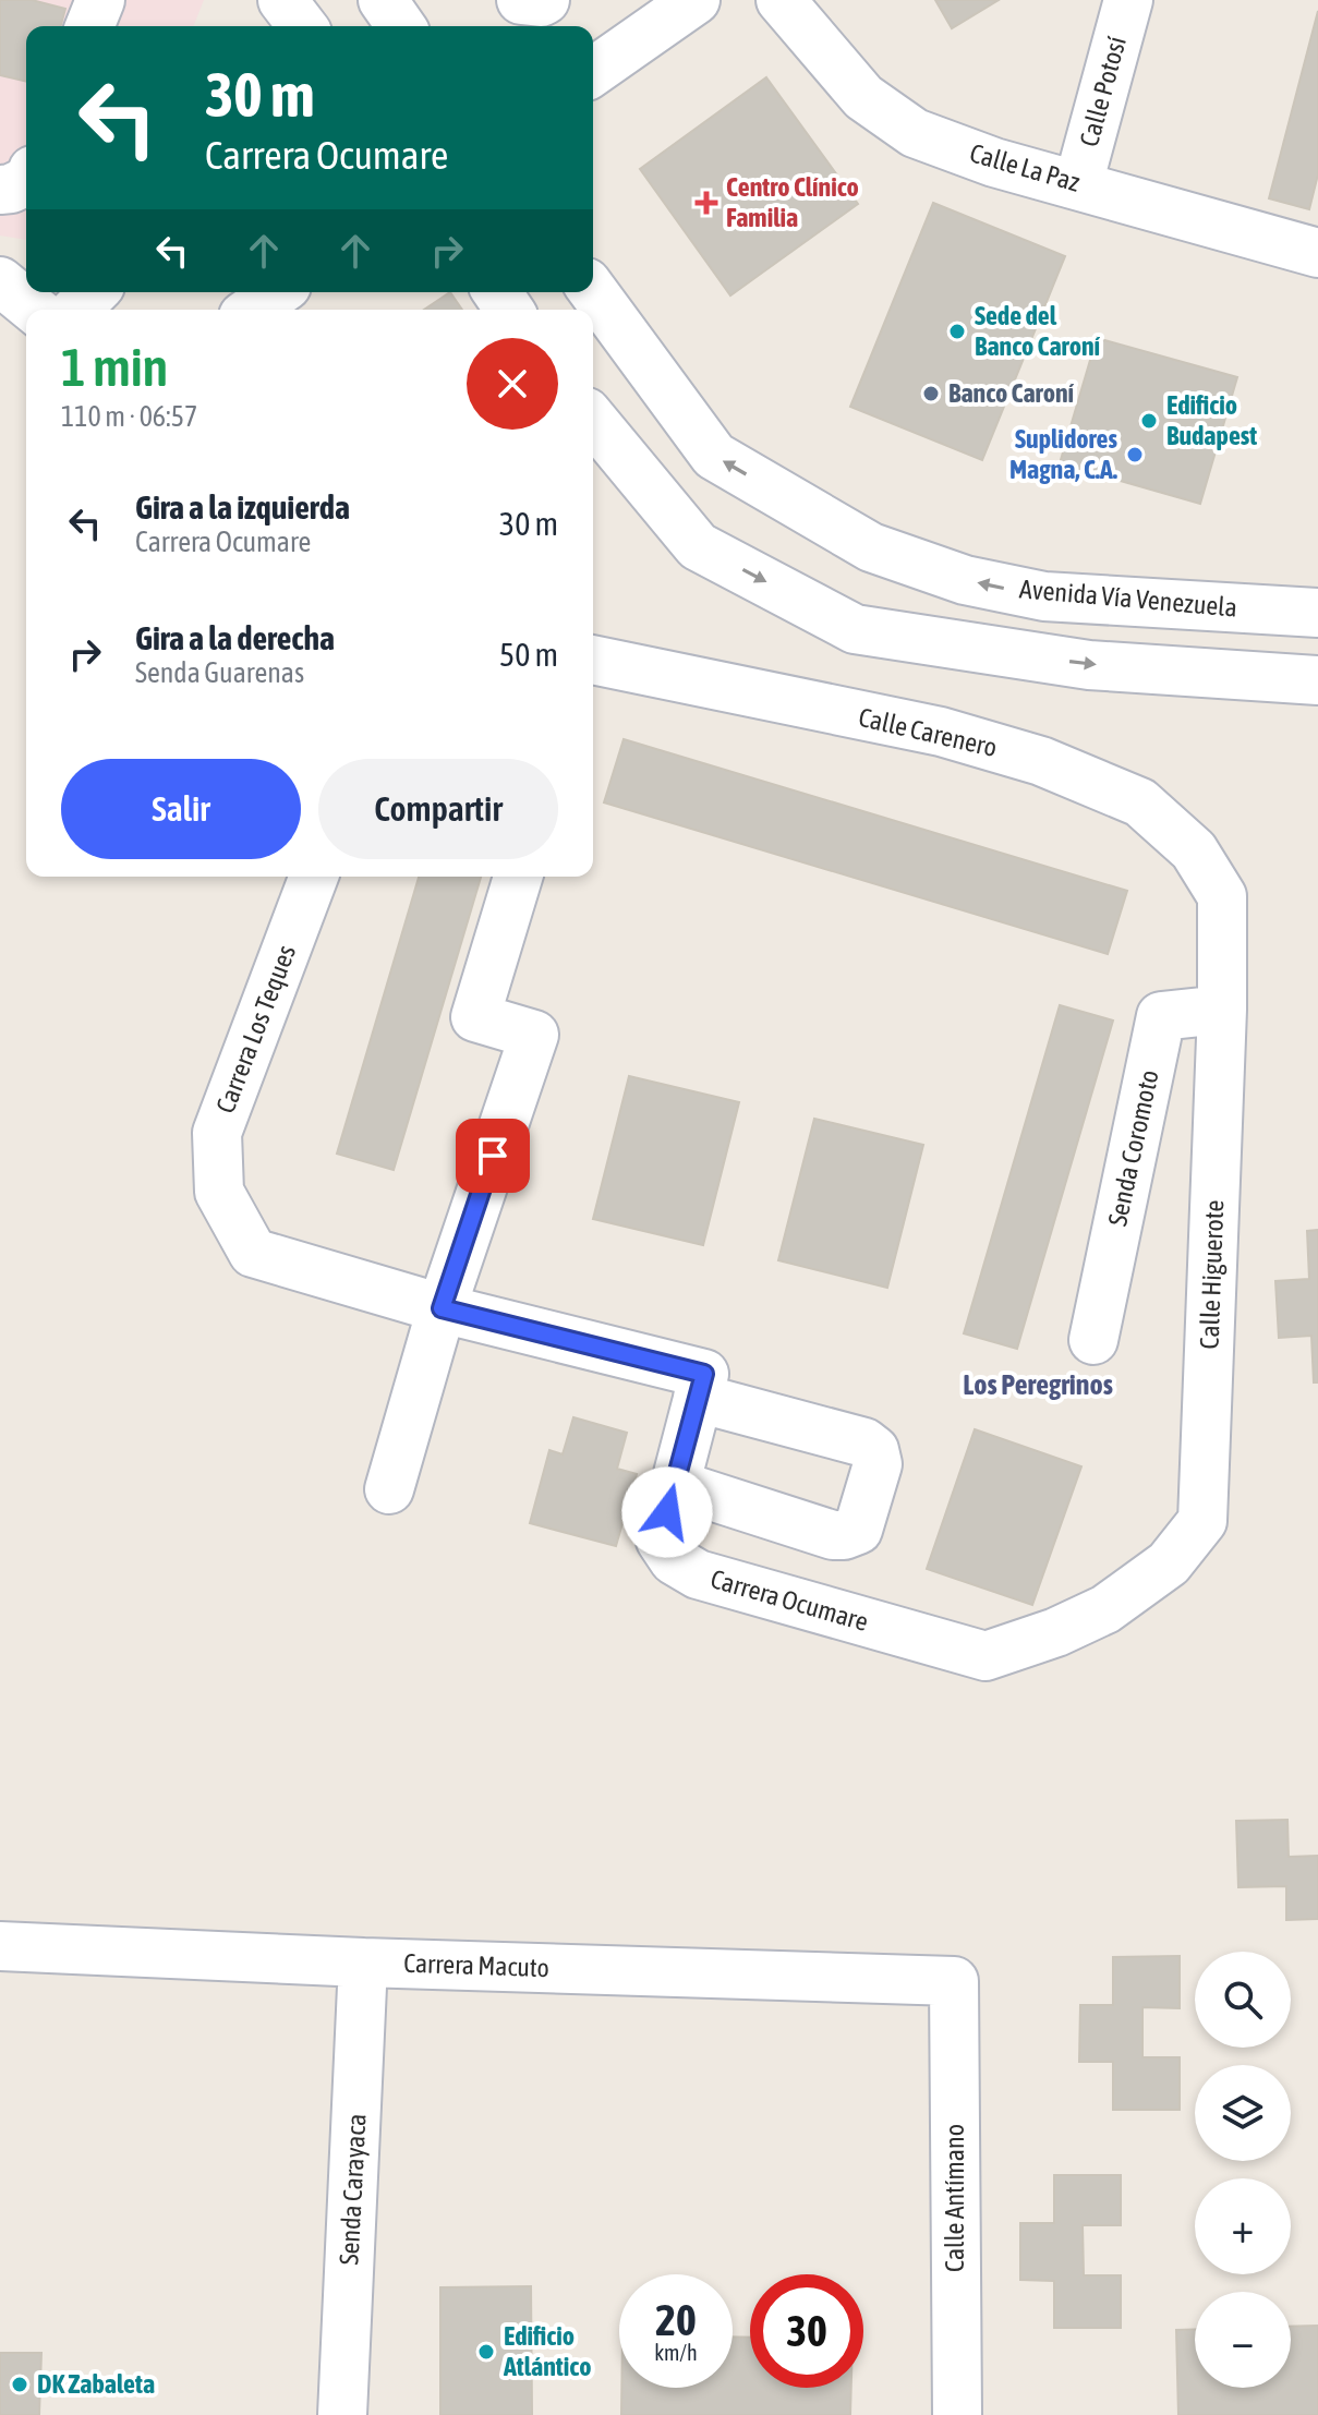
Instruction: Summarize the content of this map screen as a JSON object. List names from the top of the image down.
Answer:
{
  "streets": {
    "street": [
      "Calle Potosí",
      "Calle La Paz",
      "Avenida Vía Venezuela",
      "Calle Carenero",
      "Carrera Los Teques",
      "Senda Coromoto",
      "Calle Higuerote",
      "Carrera Ocumare",
      "Carrera Macuto",
      "Senda Carayaca",
      "Calle Antímano"
    ]
  },
  "crossings": [
    ["Calle Potosí", "Calle La Paz"],
    ["Calle Carenero", "Calle Higuerote"],
    ["Senda Coromoto", "Calle Higuerote"],
    ["Calle Higuerote", "Carrera Ocumare"],
    ["Carrera Macuto", "Senda Carayaca"],
    ["Carrera Macuto", "Calle Antímano"]
  ],
  "districts": ["Los Peregrinos"],
  "places": {
    "health": ["Centro Clínico Familia"],
    "other": [
      "Sede del Banco Caroní",
      "Banco Caroní",
      "Edificio Budapest",
      "Suplidores Magna, C.A.",
      "Edificio Atlántico",
      "DK Zabaleta"
    ]
  },
  "page": {
    "turn": ["30 m", "Carrera Ocumare"],
    "heading": ["1 min", "110 m · 06:57"],
    "list": [
      {
        "name": "Gira a la izquierda",
        "note": "Carrera Ocumare",
        "value": "30 m"
      },
      {
        "name": "Gira a la derecha",
        "note": "Senda Guarenas",
        "value": "50 m"
      }
    ],
    "buttons": ["Salir", "Compartir"],
    "map_buttons": ["+", "−"],
    "speed": "20 km/h",
    "limit": "30"
  }
}
